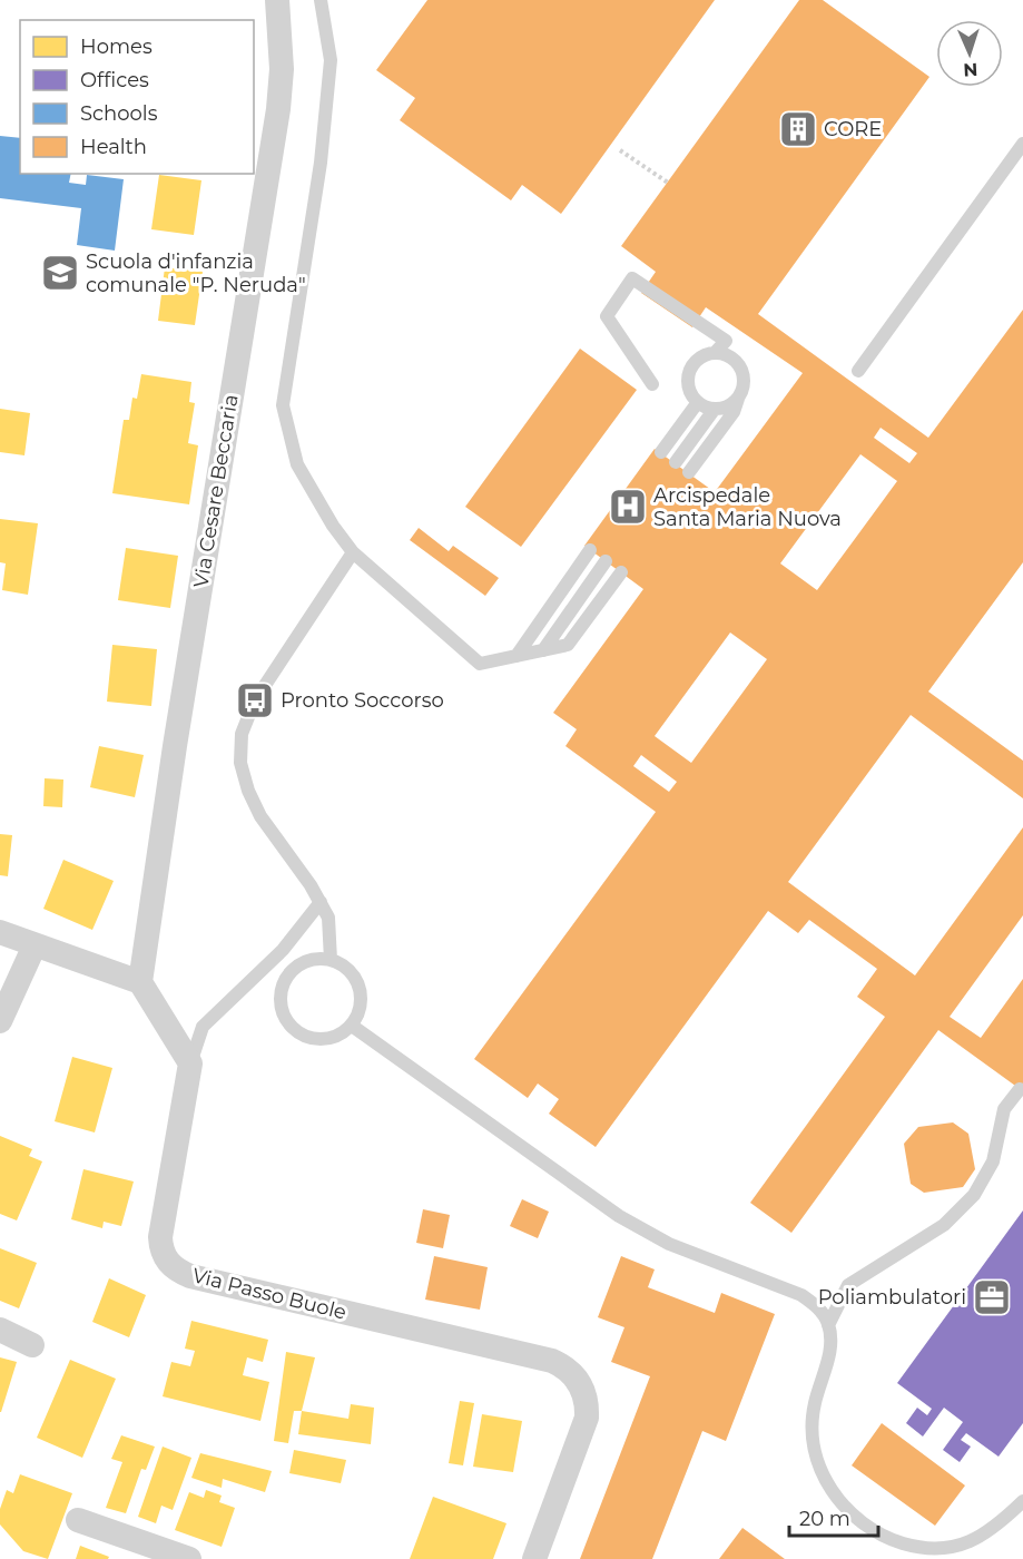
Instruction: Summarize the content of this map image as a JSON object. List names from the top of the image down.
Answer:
{
  "streets": {
    "street": ["Via Cesare Beccaria", "Via Passo Buole"]
  },
  "places": {
    "building": ["CORE"],
    "school or university": ["Scuola d'infanzia comunale \"P. Neruda\""],
    "hospital": ["Arcispedale Santa Maria Nuova"],
    "bus stop": ["Pronto Soccorso"],
    "office": ["Poliambulatori"]
  },
  "legend": [
    "Homes",
    "Offices",
    "Schools",
    "Health"
  ],
  "scale_bar": "20 m",
  "north": "bottom"
}
